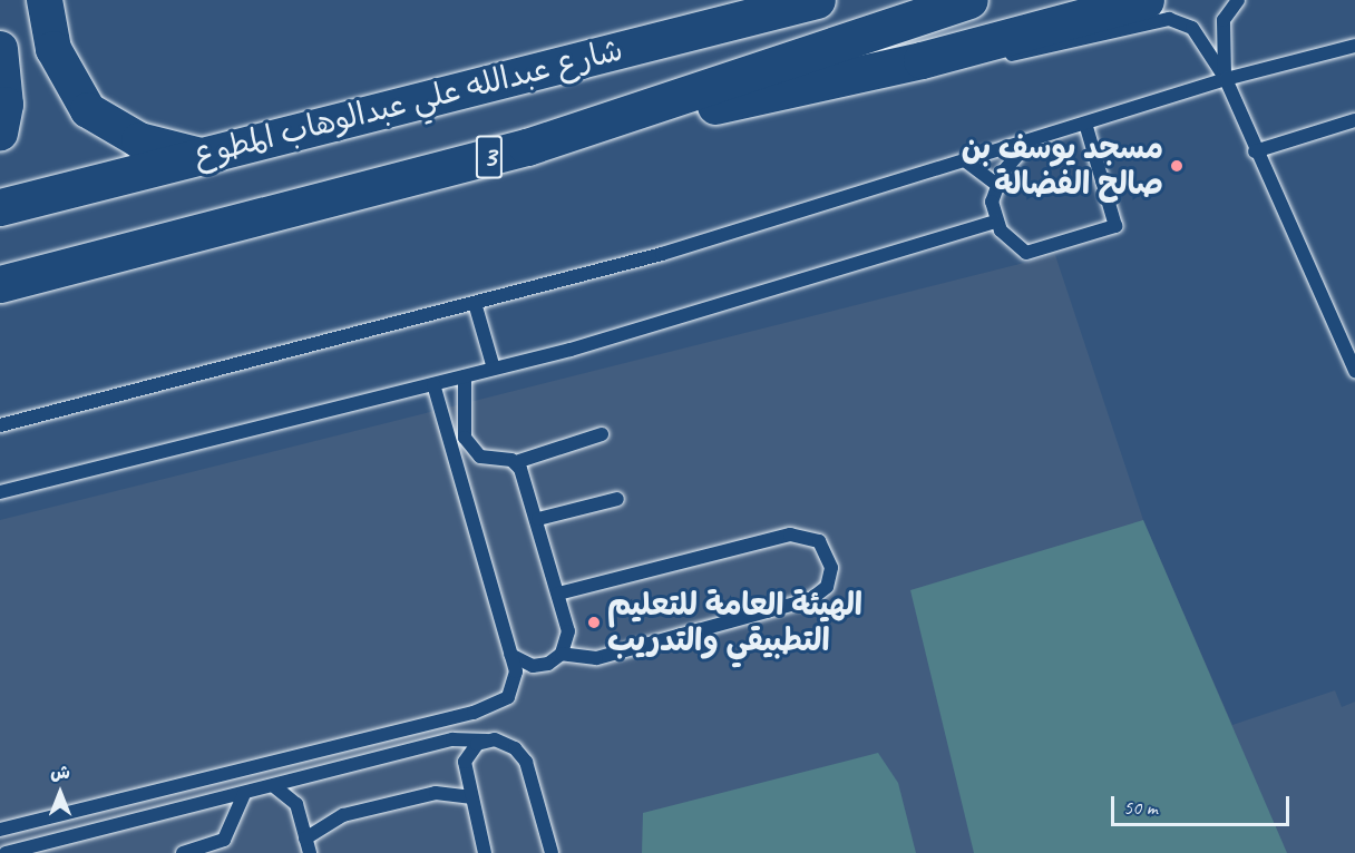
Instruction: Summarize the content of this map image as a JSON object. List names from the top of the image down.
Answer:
{
  "streets": {
    "main road": ["شارع عبدالله علي عبدالوهاب المطوع", "3"]
  },
  "places": ["مسجد يوسف بن صالح الفضالة", "الهيئة العامة للتعليم التطبيقي والتدريب"],
  "scale_bar": "50 m",
  "north": "top"
}
